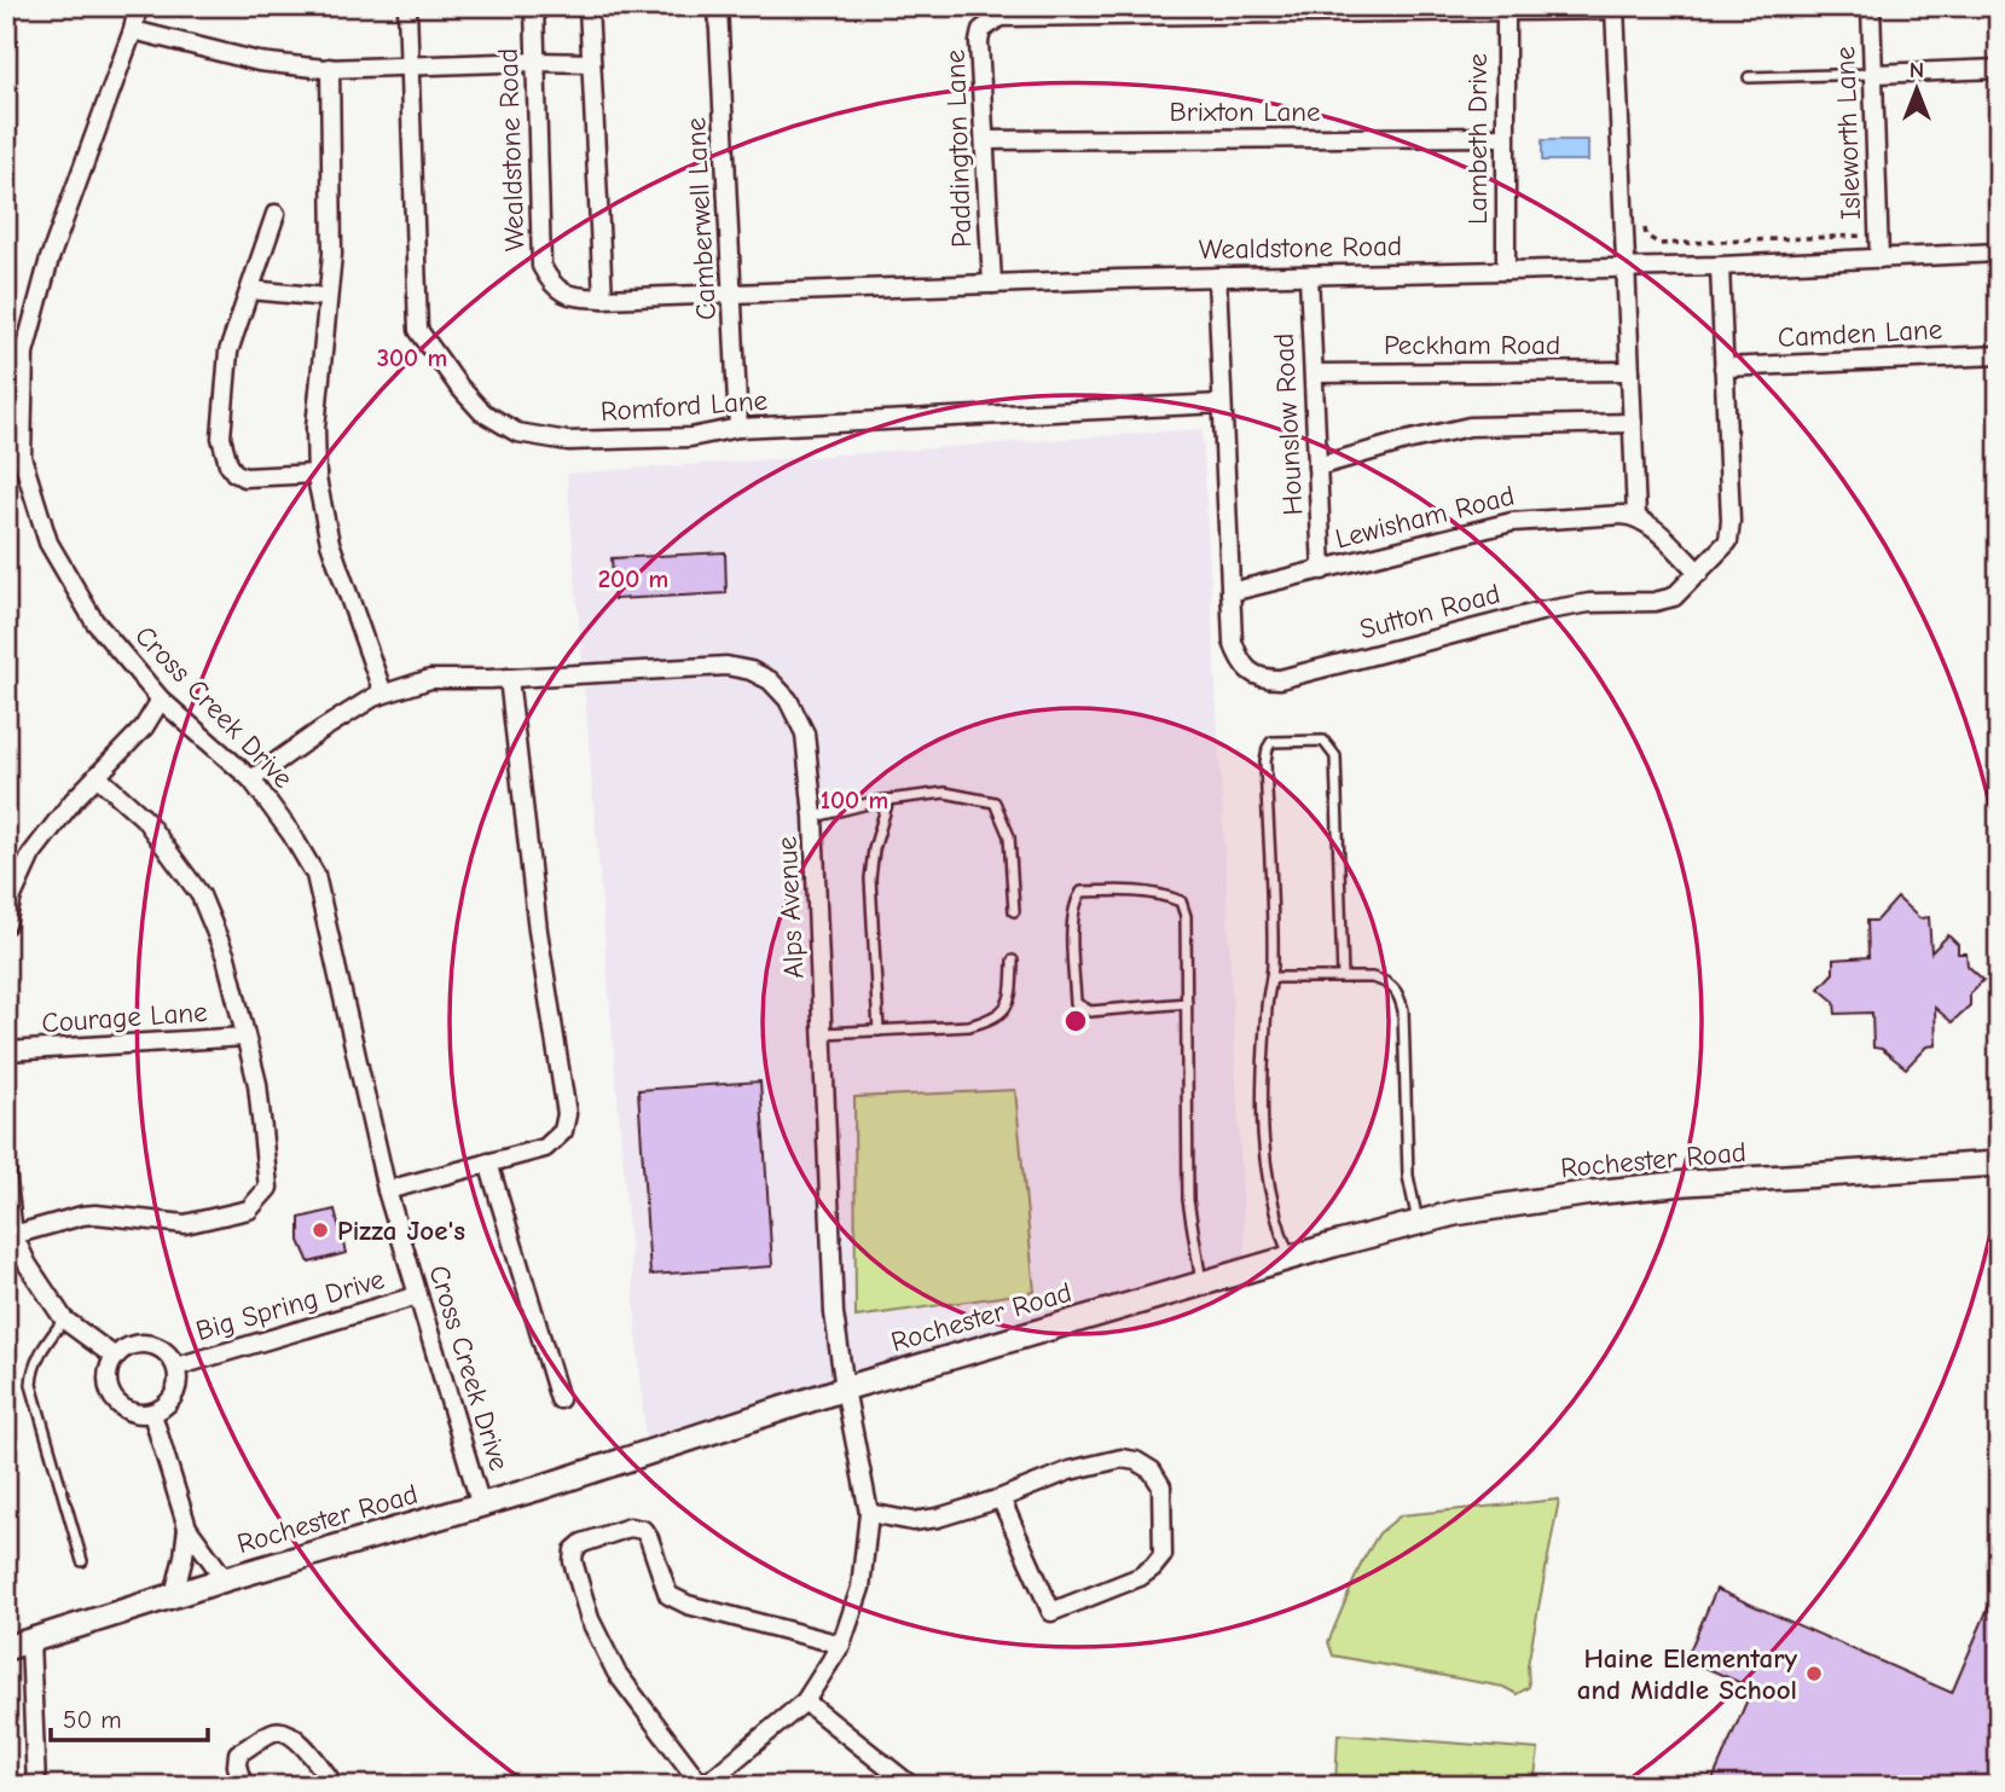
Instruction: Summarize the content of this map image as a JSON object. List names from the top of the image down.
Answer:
{
  "streets": {
    "street": [
      "Brixton Lane",
      "Isleworth Lane",
      "Lambeth Drive",
      "Paddington Lane",
      "Wealdstone Road",
      "Camberwell Lane",
      "Camden Lane",
      "Peckham Road",
      "Romford Lane",
      "Hounslow Road",
      "Lewisham Road",
      "Sutton Road",
      "Cross Creek Drive",
      "Alps Avenue",
      "Courage Lane",
      "Rochester Road",
      "Big Spring Drive"
    ]
  },
  "crossings": [
    ["Brixton Lane", "Lambeth Drive"],
    ["Brixton Lane", "Paddington Lane"],
    ["Isleworth Lane", "Wealdstone Road"],
    ["Lambeth Drive", "Paddington Lane"],
    ["Lambeth Drive", "Wealdstone Road"],
    ["Paddington Lane", "Wealdstone Road"],
    ["Wealdstone Road", "Camberwell Lane"],
    ["Wealdstone Road", "Hounslow Road"],
    ["Wealdstone Road", "Sutton Road"],
    ["Camberwell Lane", "Romford Lane"],
    ["Camden Lane", "Sutton Road"],
    ["Peckham Road", "Hounslow Road"],
    ["Romford Lane", "Sutton Road"],
    ["Hounslow Road", "Lewisham Road"],
    ["Lewisham Road", "Sutton Road"],
    ["Cross Creek Drive", "Alps Avenue"],
    ["Cross Creek Drive", "Rochester Road"],
    ["Cross Creek Drive", "Big Spring Drive"],
    ["Alps Avenue", "Rochester Road"]
  ],
  "places": ["Pizza Joe's", "Haine Elementary and Middle School"],
  "scale_bar": "50 m",
  "north": "top",
  "rings": ["300 m", "200 m", "100 m"]
}
